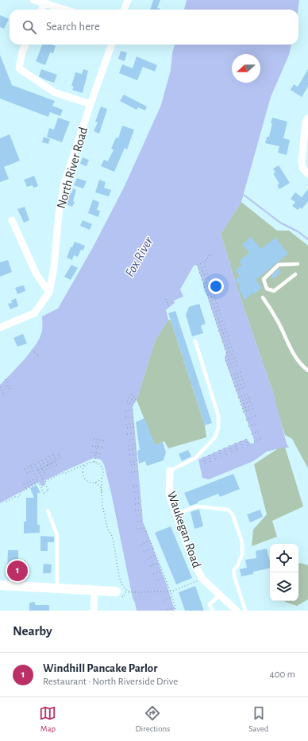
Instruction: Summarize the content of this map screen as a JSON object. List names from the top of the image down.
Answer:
{
  "streets": {
    "street": ["North River Road", "Waukegan Road"]
  },
  "water": ["Fox River"],
  "north": "left",
  "page": {
    "search": "Search here",
    "pins": "1",
    "heading": "Nearby",
    "list": [
      {
        "mark": "1",
        "name": "Windhill Pancake Parlor",
        "note": "Restaurant · North Riverside Drive",
        "value": "400 m"
      }
    ],
    "nav": ["Map", "Directions", "Saved"]
  }
}
